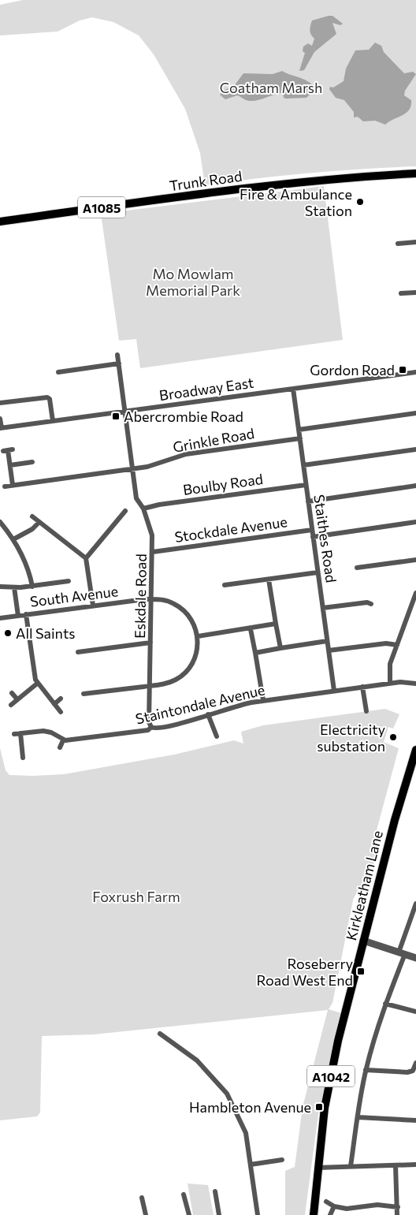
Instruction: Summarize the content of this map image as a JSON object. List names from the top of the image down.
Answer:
{
  "streets": {
    "main road": [
      "Trunk Road",
      "A1085",
      "Kirkleatham Lane",
      "A1042"
    ],
    "street": [
      "Broadway East",
      "Grinkle Road",
      "Boulby Road",
      "Stockdale Avenue",
      "Staithes Road",
      "South Avenue",
      "Eskdale Road",
      "Staintondale Avenue"
    ]
  },
  "crossings": [
    ["Broadway East", "Staithes Road"],
    ["Grinkle Road", "Staithes Road"],
    ["Grinkle Road", "Eskdale Road"],
    ["Boulby Road", "Staithes Road"],
    ["Boulby Road", "Eskdale Road"],
    ["Stockdale Avenue", "Staithes Road"],
    ["Stockdale Avenue", "Eskdale Road"],
    ["Staithes Road", "Staintondale Avenue"],
    ["South Avenue", "Eskdale Road"],
    ["Eskdale Road", "Staintondale Avenue"]
  ],
  "parks": ["Coatham Marsh", "Mo Mowlam Memorial Park", "Foxrush Farm"],
  "places": {
    "other": ["Fire & Ambulance Station", "All Saints", "Electricity substation"],
    "transit": [
      "Gordon Road",
      "Abercrombie Road",
      "Roseberry Road West End",
      "Hambleton Avenue"
    ]
  }
}
